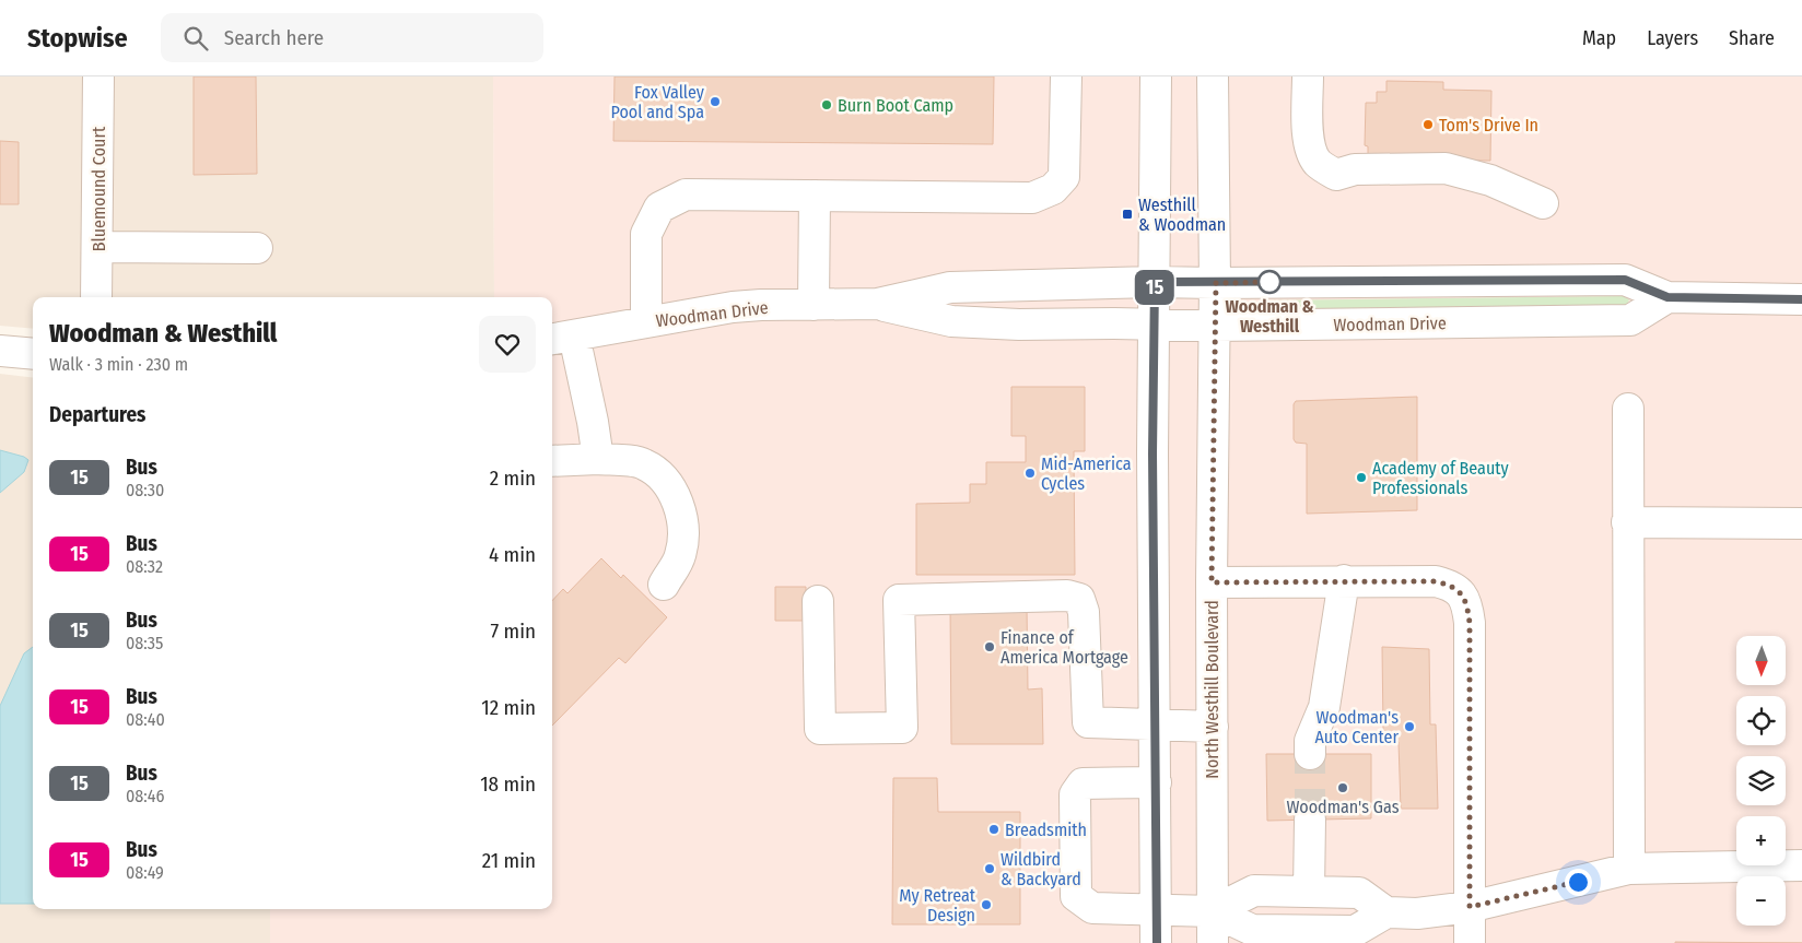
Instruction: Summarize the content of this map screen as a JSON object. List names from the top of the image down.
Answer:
{
  "streets": {
    "street": ["Bluemound Court", "Woodman Drive", "North Westhill Boulevard"]
  },
  "crossings": [
    ["Woodman Drive", "North Westhill Boulevard"]
  ],
  "places": {
    "other": [
      "Fox Valley Pool and Spa",
      "Burn Boot Camp",
      "Tom's Drive In",
      "Woodman & Westhill",
      "Mid-America Cycles",
      "Academy of Beauty Professionals",
      "Finance of America Mortgage",
      "Woodman's Auto Center",
      "Woodman's Gas",
      "Breadsmith",
      "Wildbird & Backyard",
      "My Retreat Design"
    ],
    "transit": ["Westhill & Woodman"]
  },
  "lines": ["bus line 15"],
  "north": "bottom",
  "page": {
    "header": "Stopwise",
    "search": "Search here",
    "nav": ["Map", "Layers", "Share"],
    "on_map": "15",
    "heading": [
      ["Woodman & Westhill", "Walk · 3 min · 230 m"],
      "Departures"
    ],
    "list": [
      {
        "mark": "15",
        "name": "Bus",
        "note": "08:30",
        "value": "2 min"
      },
      {
        "mark": "15",
        "name": "Bus",
        "note": "08:32",
        "value": "4 min"
      },
      {
        "mark": "15",
        "name": "Bus",
        "note": "08:35",
        "value": "7 min"
      },
      {
        "mark": "15",
        "name": "Bus",
        "note": "08:40",
        "value": "12 min"
      },
      {
        "mark": "15",
        "name": "Bus",
        "note": "08:46",
        "value": "18 min"
      },
      {
        "mark": "15",
        "name": "Bus",
        "note": "08:49",
        "value": "21 min"
      }
    ],
    "map_buttons": ["+", "−"]
  }
}
